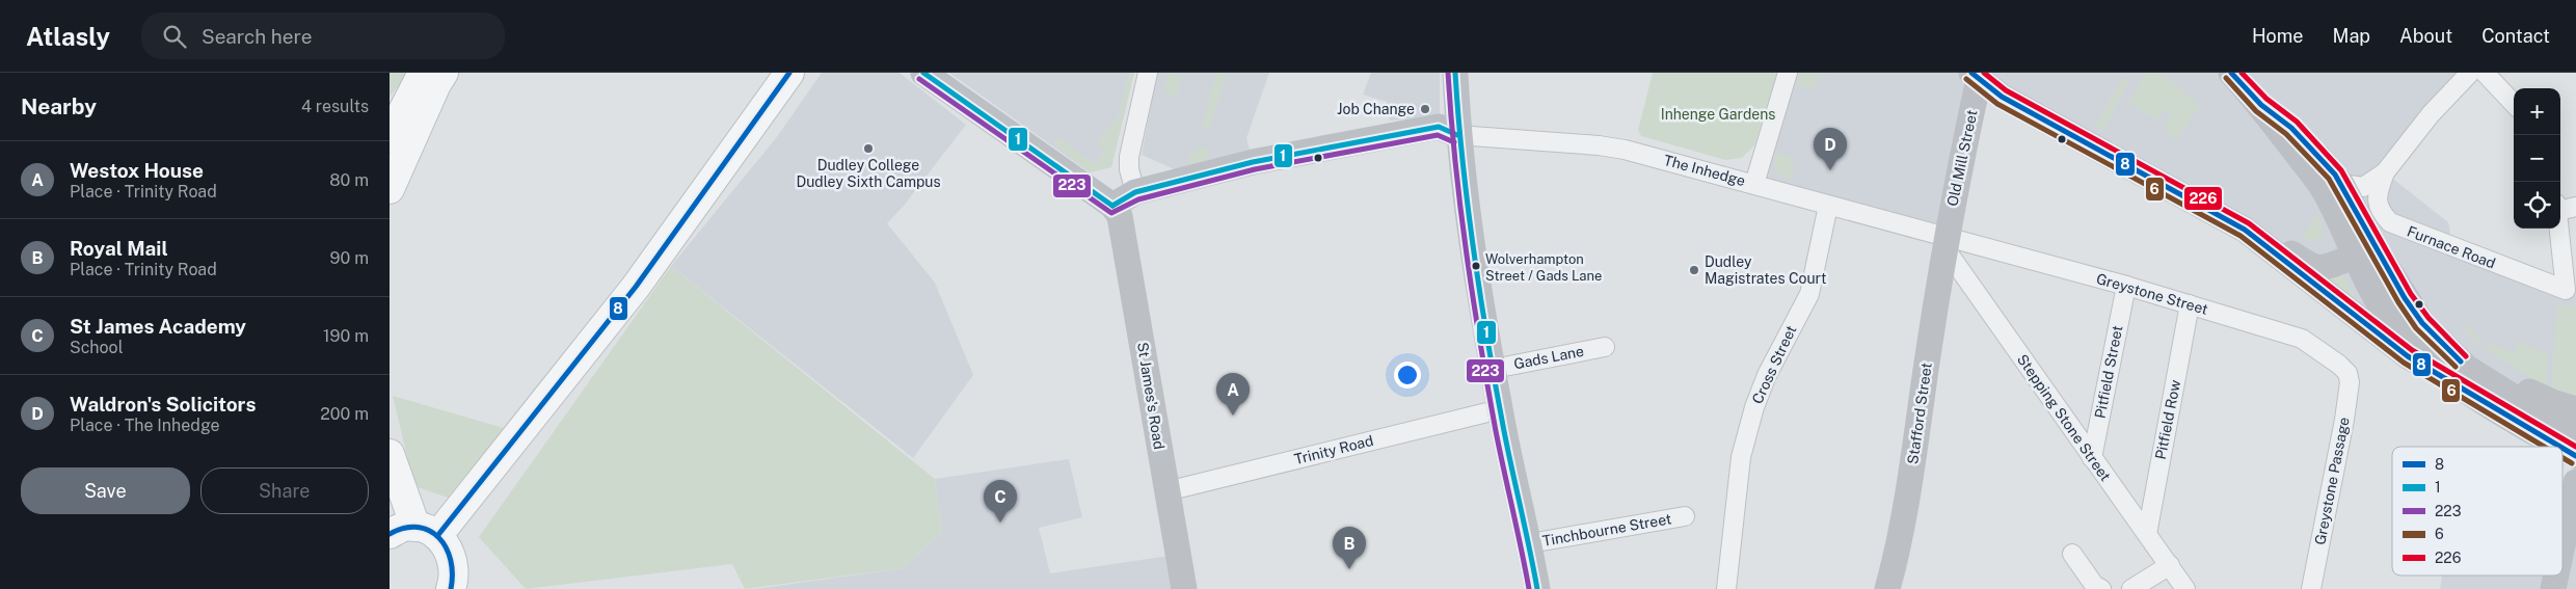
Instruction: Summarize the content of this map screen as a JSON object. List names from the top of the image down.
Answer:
{
  "streets": {
    "main road": ["Old Mill Street", "St James's Road", "Stafford Street"],
    "street": [
      "The Inhedge",
      "Furnace Road",
      "Greystone Street",
      "Gads Lane",
      "Cross Street",
      "Pitfield Street",
      "Stepping Stone Street",
      "Pitfield Row",
      "Trinity Road",
      "Greystone Passage",
      "Tinchbourne Street"
    ]
  },
  "crossings": [
    ["Old Mill Street", "The Inhedge"],
    ["Old Mill Street", "Greystone Street"],
    ["Old Mill Street", "Stafford Street"],
    ["Old Mill Street", "Stepping Stone Street"],
    ["The Inhedge", "Greystone Street"],
    ["The Inhedge", "Cross Street"],
    ["The Inhedge", "Stafford Street"],
    ["The Inhedge", "Stepping Stone Street"],
    ["Greystone Street", "Pitfield Street"],
    ["Greystone Street", "Stafford Street"],
    ["Greystone Street", "Stepping Stone Street"],
    ["Greystone Street", "Pitfield Row"],
    ["Greystone Street", "Greystone Passage"],
    ["Pitfield Street", "Stepping Stone Street"],
    ["St James's Road", "Trinity Road"],
    ["Stafford Street", "Stepping Stone Street"],
    ["Stepping Stone Street", "Pitfield Row"]
  ],
  "parks": ["Inhenge Gardens"],
  "places": [
    "Job Change",
    "Dudley College Dudley Sixth Campus",
    "Wolverhampton Street / Gads Lane",
    "Dudley Magistrates Court"
  ],
  "lines": [
    "transit line 8",
    "transit line 1",
    "transit line 223",
    "transit line 226",
    "transit line 6"
  ],
  "legend": [
    "8",
    "1",
    "223",
    "6",
    "226"
  ],
  "page": {
    "header": "Atlasly",
    "search": "Search here",
    "nav": [
      "Home",
      "Map",
      "About",
      "Contact"
    ],
    "heading": ["Nearby", "4 results"],
    "map_buttons": ["+", "−"],
    "pins": [
      "D",
      "A",
      "C",
      "B"
    ],
    "list": [
      {
        "mark": "A",
        "name": "Westox House",
        "note": "Place · Trinity Road",
        "value": "80 m"
      },
      {
        "mark": "B",
        "name": "Royal Mail",
        "note": "Place · Trinity Road",
        "value": "90 m"
      },
      {
        "mark": "C",
        "name": "St James Academy",
        "note": "School",
        "value": "190 m"
      },
      {
        "mark": "D",
        "name": "Waldron's Solicitors",
        "note": "Place · The Inhedge",
        "value": "200 m"
      }
    ],
    "buttons": ["Save", "Share"]
  }
}
